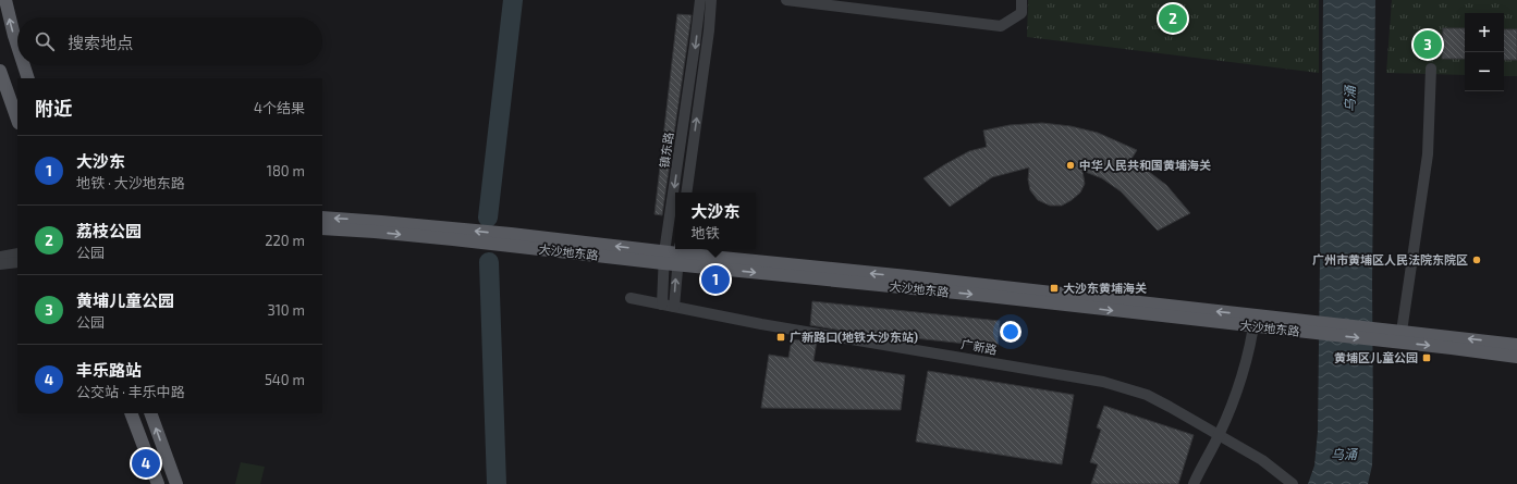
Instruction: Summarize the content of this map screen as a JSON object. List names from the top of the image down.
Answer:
{
  "streets": {
    "main road": ["大沙地东路"],
    "street": ["镇东路", "广新路"]
  },
  "crossings": [
    ["镇东路", "大沙地东路"],
    ["镇东路", "广新路"]
  ],
  "water": ["乌涌"],
  "places": {
    "other": ["中华人民共和国黄埔海关", "广州市黄埔区人民法院东院区"],
    "transit": ["大沙东黄埔海关", "广新路口(地铁大沙东站)", "黄埔区儿童公园"]
  },
  "page": {
    "pins": [
      "2",
      "3",
      "1",
      "4"
    ],
    "map_buttons": ["+", "−"],
    "search": "搜索地点",
    "heading": ["附近", "4个结果"],
    "list": [
      {
        "mark": "1",
        "name": "大沙东",
        "note": "地铁 · 大沙地东路",
        "value": "180 m"
      },
      {
        "mark": "2",
        "name": "荔枝公园",
        "note": "公园",
        "value": "220 m"
      },
      {
        "mark": "3",
        "name": "黄埔儿童公园",
        "note": "公园",
        "value": "310 m"
      },
      {
        "mark": "4",
        "name": "丰乐路站",
        "note": "公交站 · 丰乐中路",
        "value": "540 m"
      }
    ],
    "popup": ["大沙东", "地铁"]
  }
}
